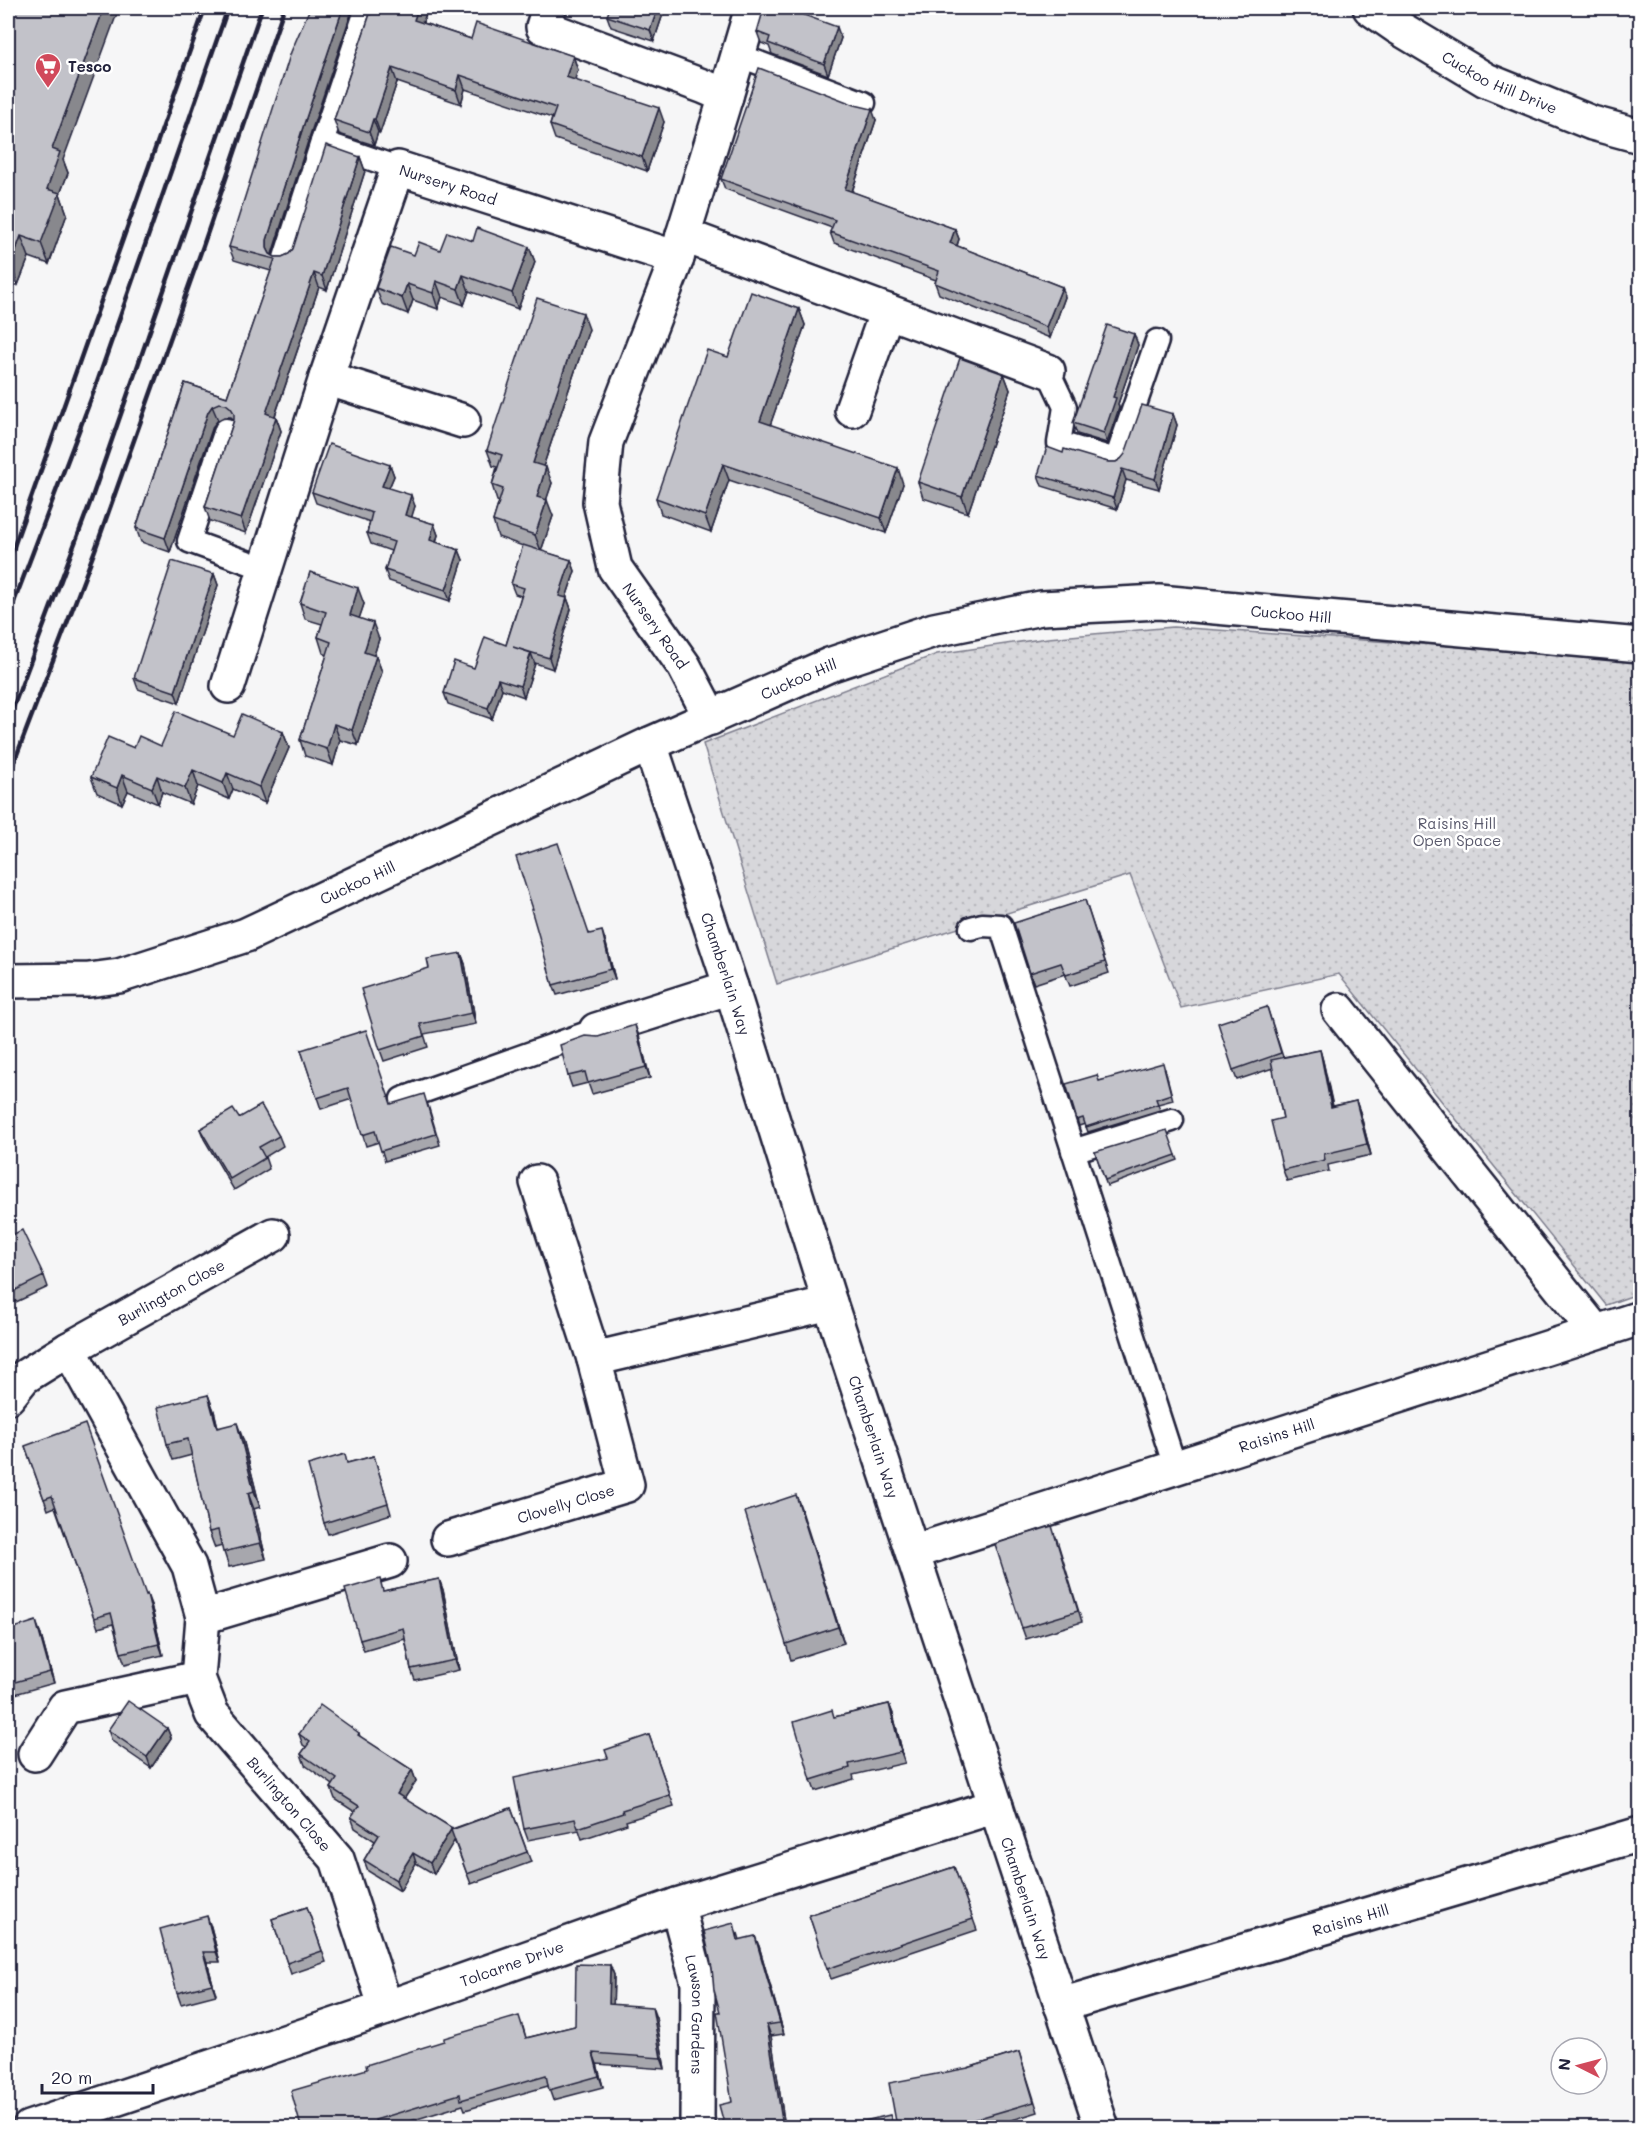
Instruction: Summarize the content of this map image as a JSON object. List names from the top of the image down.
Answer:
{
  "streets": {
    "street": [
      "Cuckoo Hill Drive",
      "Nursery Road",
      "Cuckoo Hill",
      "Chamberlain Way",
      "Burlington Close",
      "Raisins Hill",
      "Clovelly Close",
      "Tolcarne Drive",
      "Lawson Gardens"
    ]
  },
  "crossings": [
    ["Nursery Road", "Cuckoo Hill"],
    ["Cuckoo Hill", "Chamberlain Way"],
    ["Chamberlain Way", "Raisins Hill"],
    ["Chamberlain Way", "Tolcarne Drive"],
    ["Burlington Close", "Tolcarne Drive"],
    ["Tolcarne Drive", "Lawson Gardens"]
  ],
  "parks": ["Raisins Hill Open Space"],
  "places": {
    "supermarket": ["Tesco"]
  },
  "scale_bar": "20 m",
  "north": "left"
}
